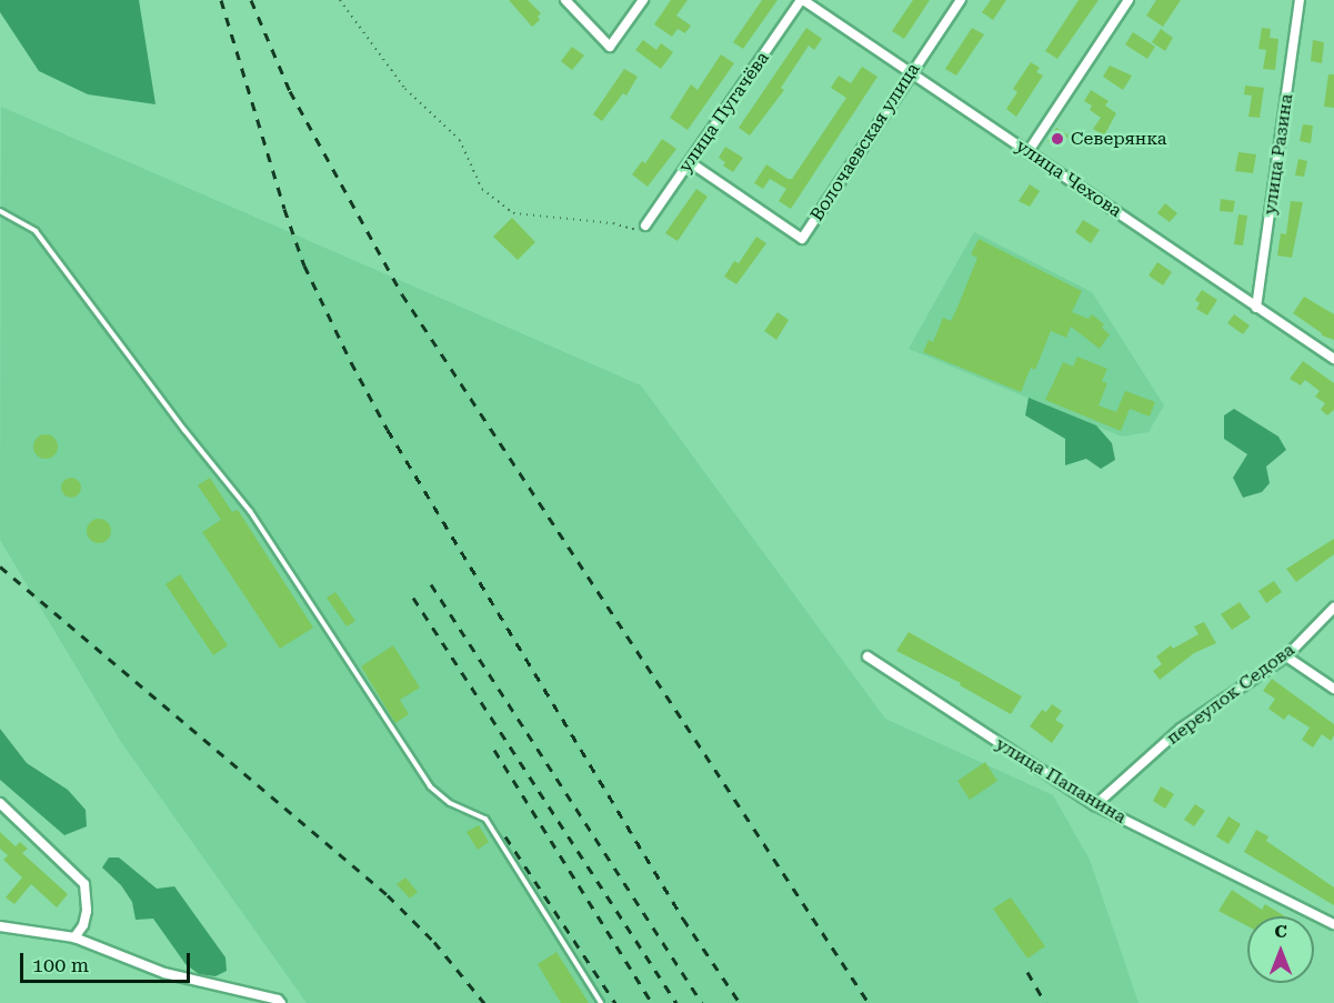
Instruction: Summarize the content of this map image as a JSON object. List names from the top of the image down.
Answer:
{
  "streets": {
    "street": [
      "улица Пугачёва",
      "Волочаевская улица",
      "улица Разина",
      "улица Чехова",
      "переулок Седова",
      "улица Папанина"
    ]
  },
  "crossings": [
    ["улица Пугачёва", "Волочаевская улица"],
    ["улица Пугачёва", "улица Чехова"],
    ["Волочаевская улица", "улица Чехова"],
    ["улица Разина", "улица Чехова"],
    ["переулок Седова", "улица Папанина"]
  ],
  "places": ["Северянка"],
  "scale_bar": "100 m",
  "north": "top"
}
